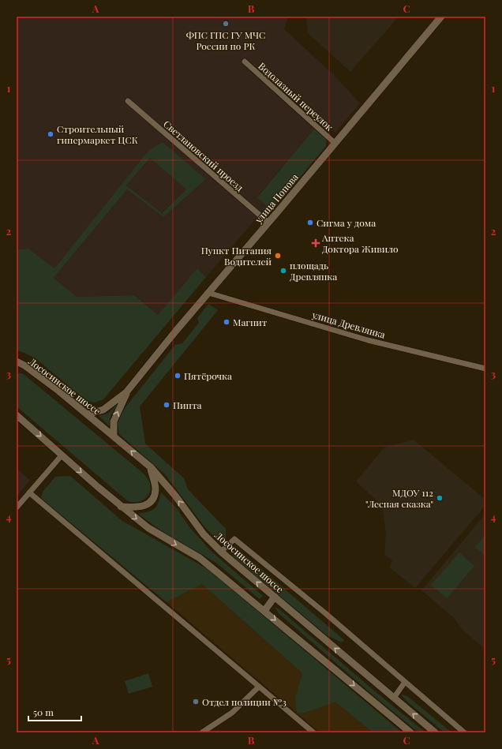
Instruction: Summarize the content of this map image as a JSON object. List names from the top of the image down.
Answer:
{
  "streets": {
    "street": [
      "Водолазный переулок",
      "Светлановский проезд",
      "улица Попова",
      "улица Древлянка",
      "Лососинское шоссе"
    ]
  },
  "crossings": [
    ["Водолазный переулок", "улица Попова"],
    ["Светлановский проезд", "улица Попова"],
    ["улица Попова", "улица Древлянка"],
    ["улица Попова", "Лососинское шоссе"]
  ],
  "places": {
    "other": [
      "ФПС ГПС ГУ МЧС России по РК",
      "Строительный гипермаркет ЦСК",
      "Сигма у дома",
      "Пункт Питания Водителей",
      "площадь Древлянка",
      "Магнит",
      "Пятёрочка",
      "Пинта",
      "МДОУ 112 \"Лесная сказка\"",
      "Отдел полиции №3"
    ],
    "health": ["Аптека Доктора Живило"]
  },
  "scale_bar": "50 m",
  "grid": {
    "columns": ["A", "B", "C"],
    "rows": [
      "1",
      "2",
      "3",
      "4",
      "5"
    ]
  }
}
